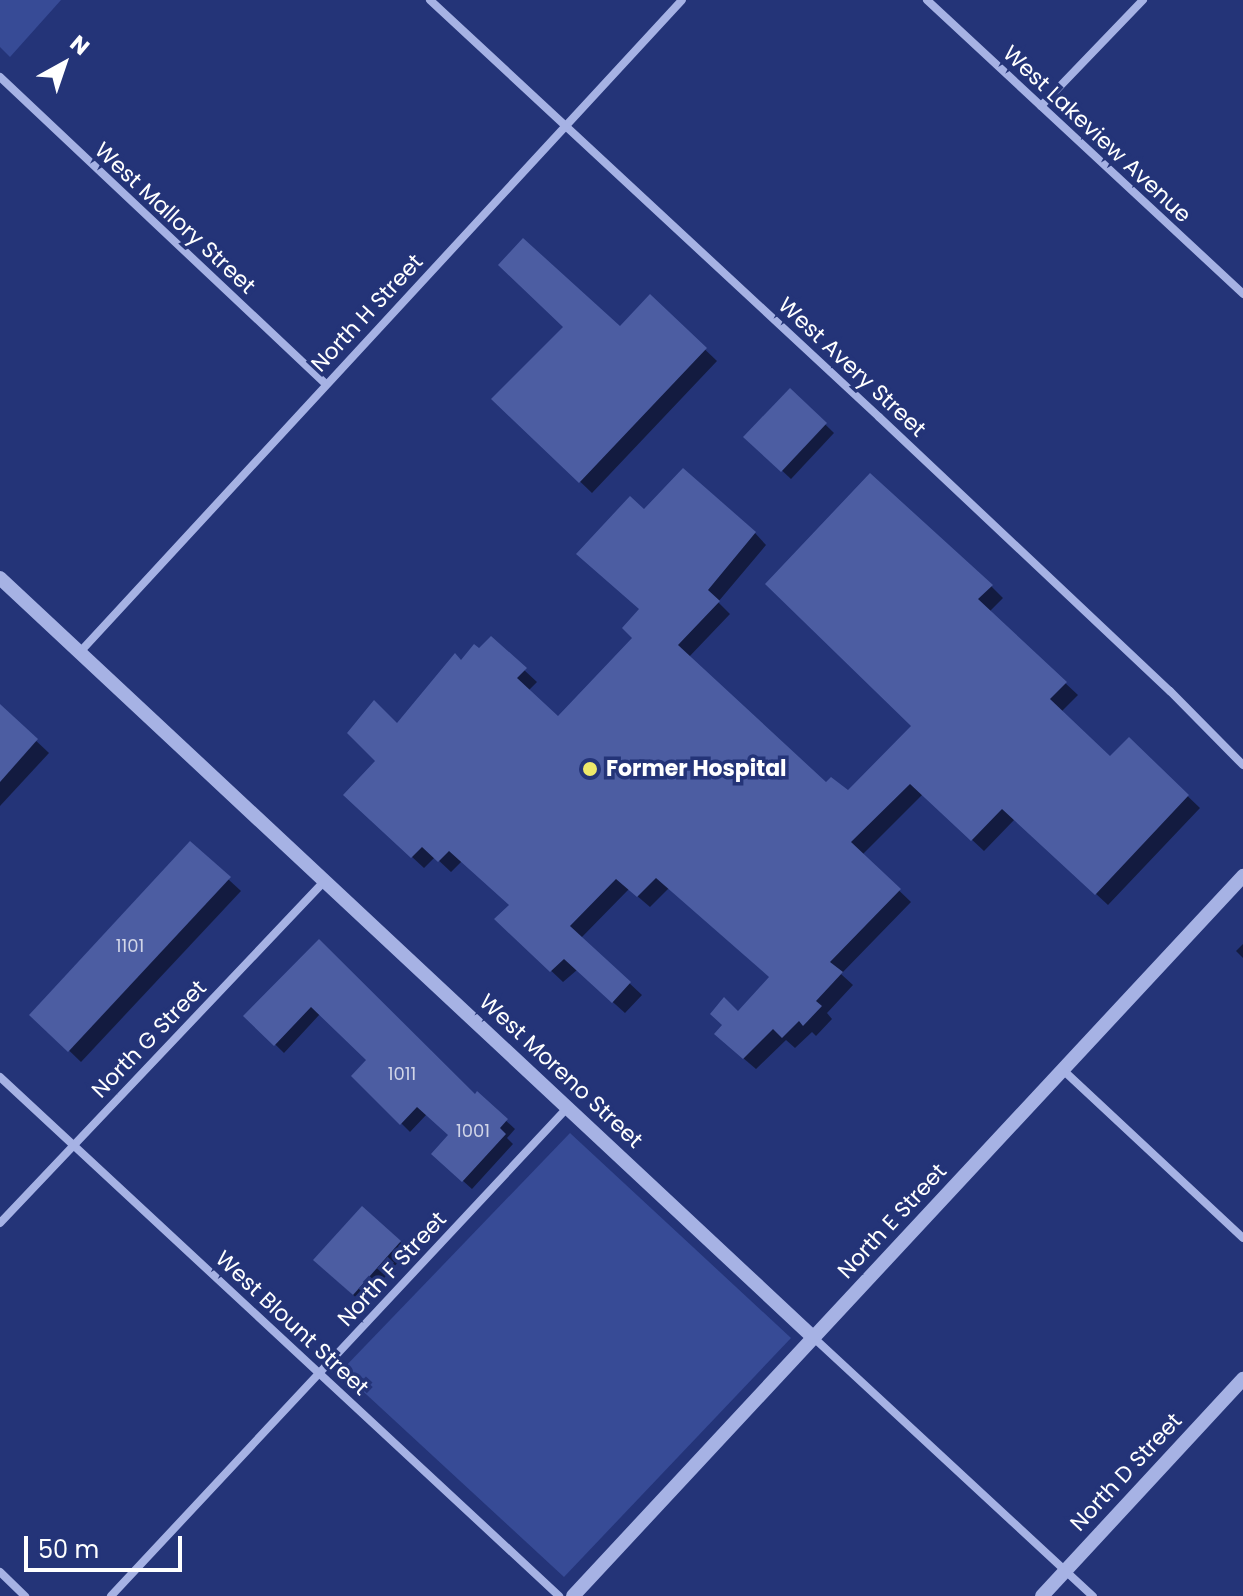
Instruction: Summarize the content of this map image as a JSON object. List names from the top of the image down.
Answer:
{
  "streets": {
    "street": [
      "West Lakeview Avenue",
      "West Mallory Street",
      "North H Street",
      "West Avery Street",
      "North G Street",
      "West Moreno Street",
      "North E Street",
      "North F Street",
      "West Blount Street",
      "North D Street"
    ]
  },
  "crossings": [
    ["West Mallory Street", "North H Street"],
    ["North H Street", "West Avery Street"],
    ["North H Street", "West Moreno Street"],
    ["North G Street", "West Moreno Street"],
    ["North G Street", "West Blount Street"],
    ["West Moreno Street", "North E Street"],
    ["West Moreno Street", "North F Street"],
    ["West Moreno Street", "North D Street"],
    ["North F Street", "West Blount Street"]
  ],
  "places": ["Former Hospital"],
  "house_numbers": ["1101", "1011", "1001"],
  "scale_bar": "50 m",
  "north": "top right"
}
